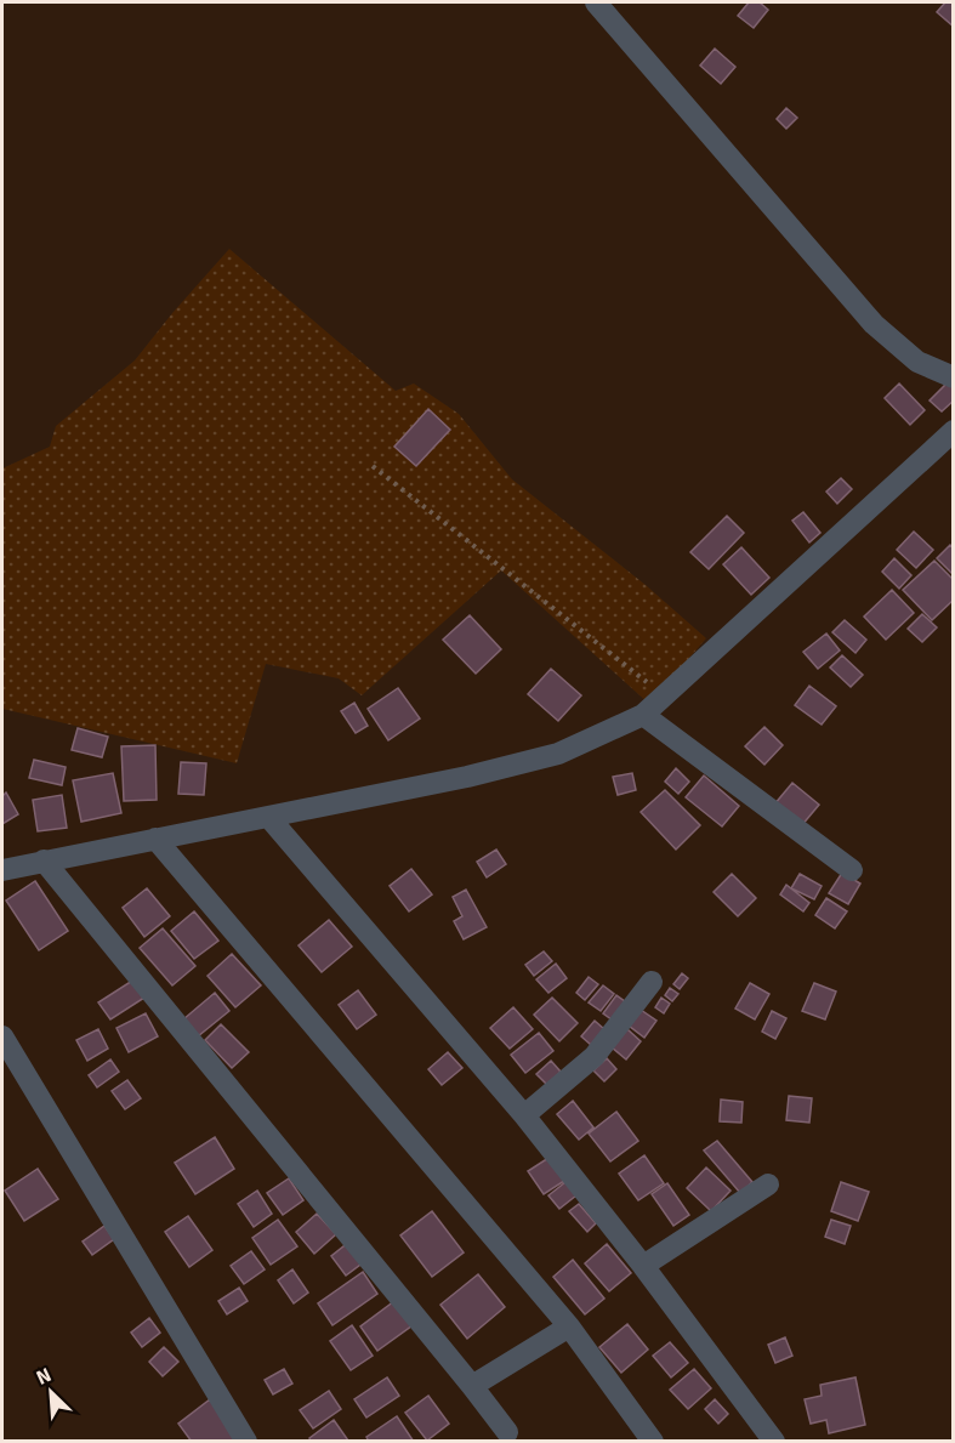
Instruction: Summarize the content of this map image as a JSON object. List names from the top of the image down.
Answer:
{
  "north": "top left"
}
